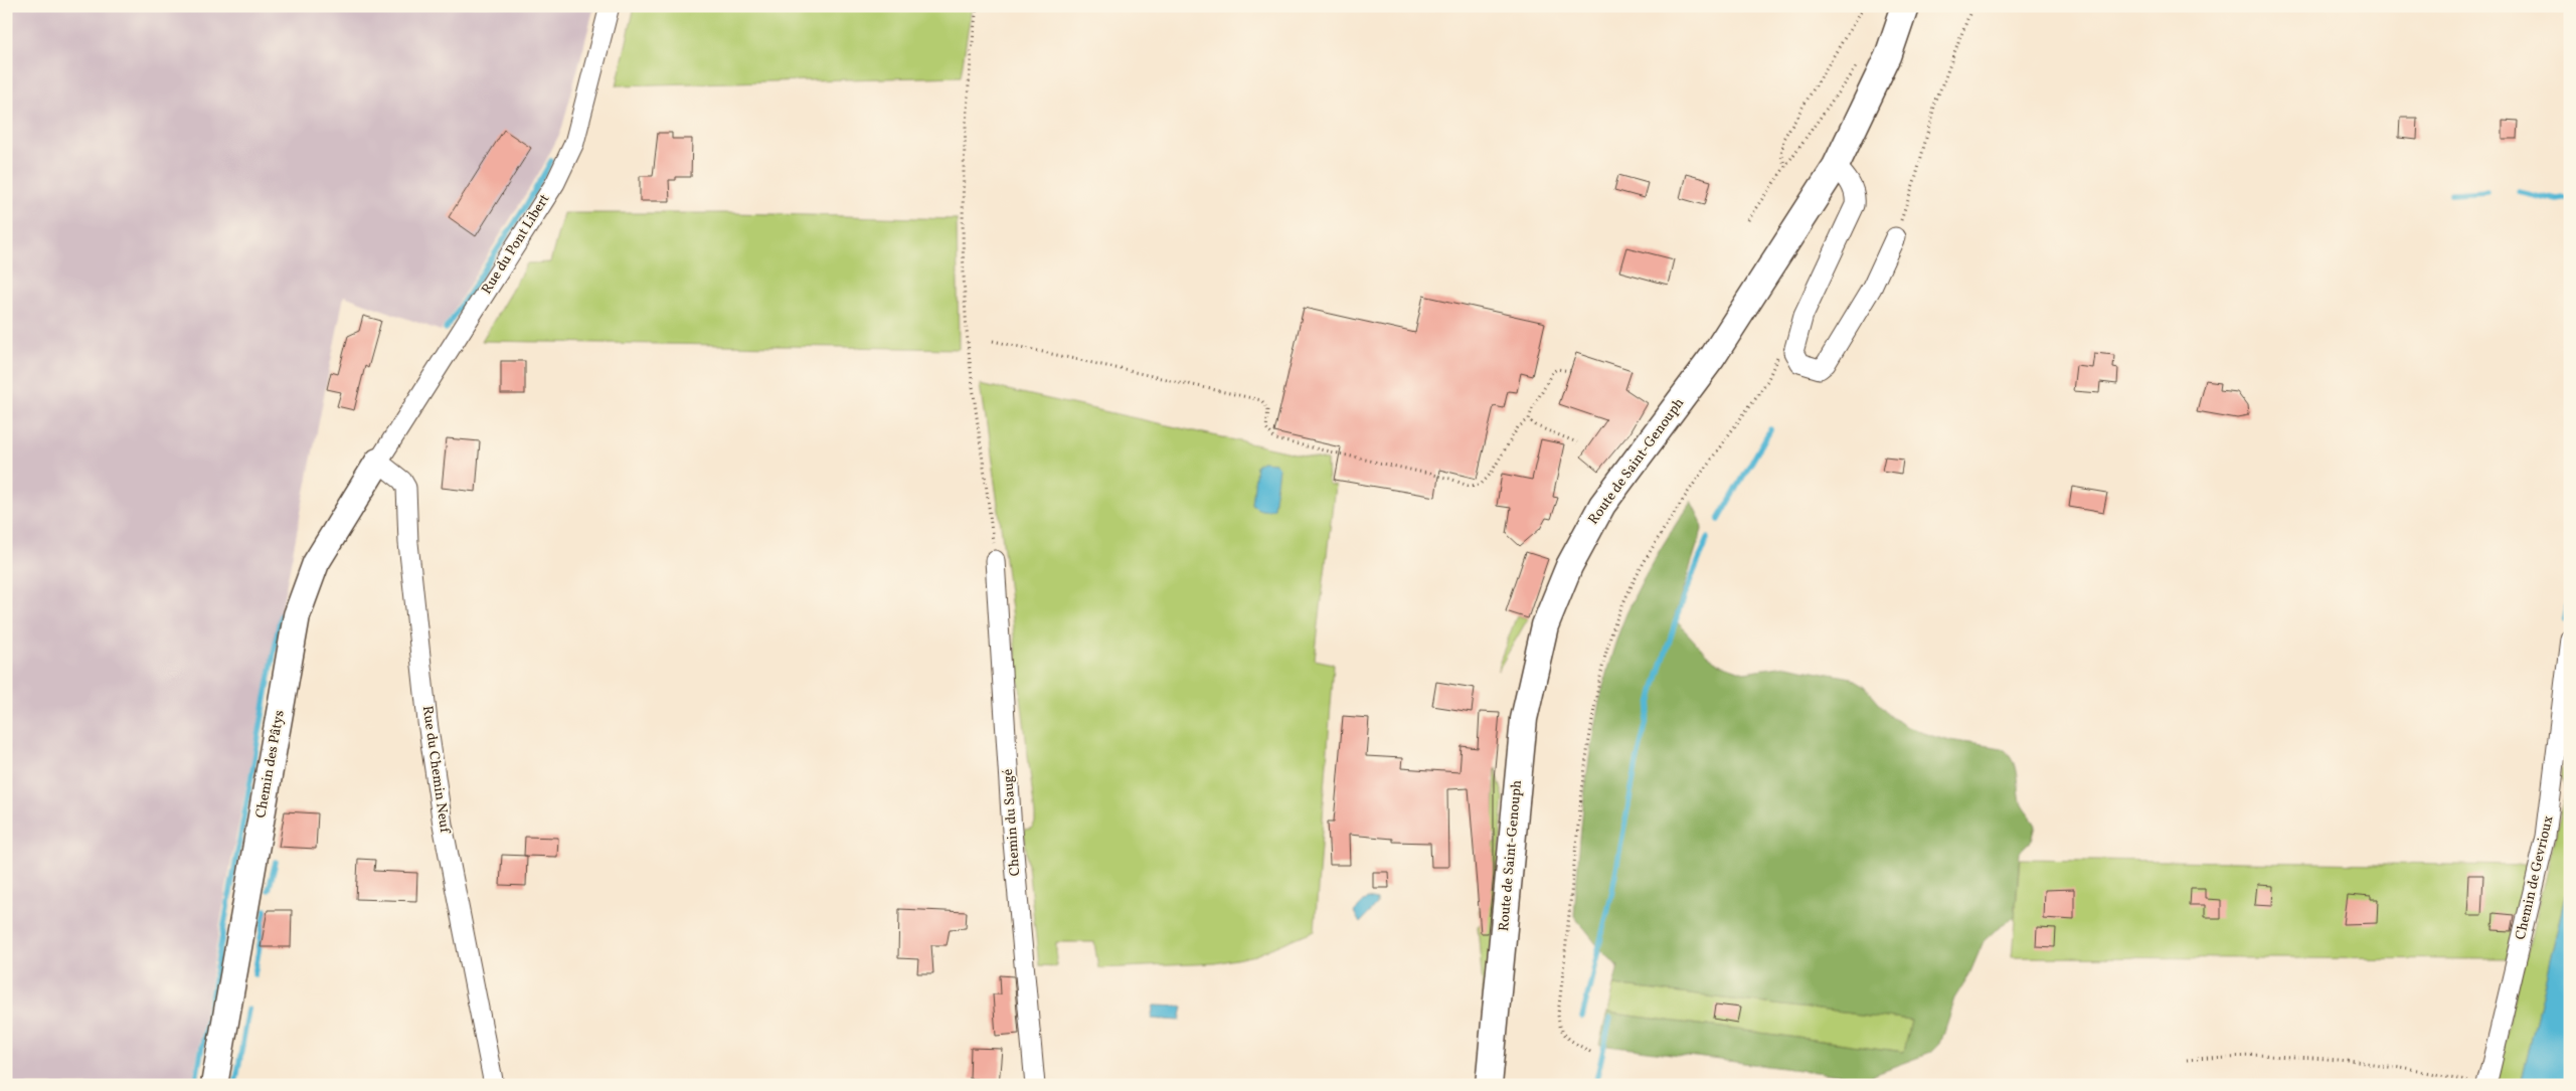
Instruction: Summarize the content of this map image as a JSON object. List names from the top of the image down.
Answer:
{
  "streets": {
    "street": [
      "Rue du Pont Libert",
      "Route de Saint-Genouph",
      "Chemin des Pâtys",
      "Rue du Chemin Neuf",
      "Chemin du Saugé",
      "Chemin de Gevrioux"
    ]
  },
  "crossings": [
    ["Rue du Pont Libert", "Chemin des Pâtys"],
    ["Rue du Pont Libert", "Rue du Chemin Neuf"],
    ["Chemin des Pâtys", "Rue du Chemin Neuf"]
  ]
}
